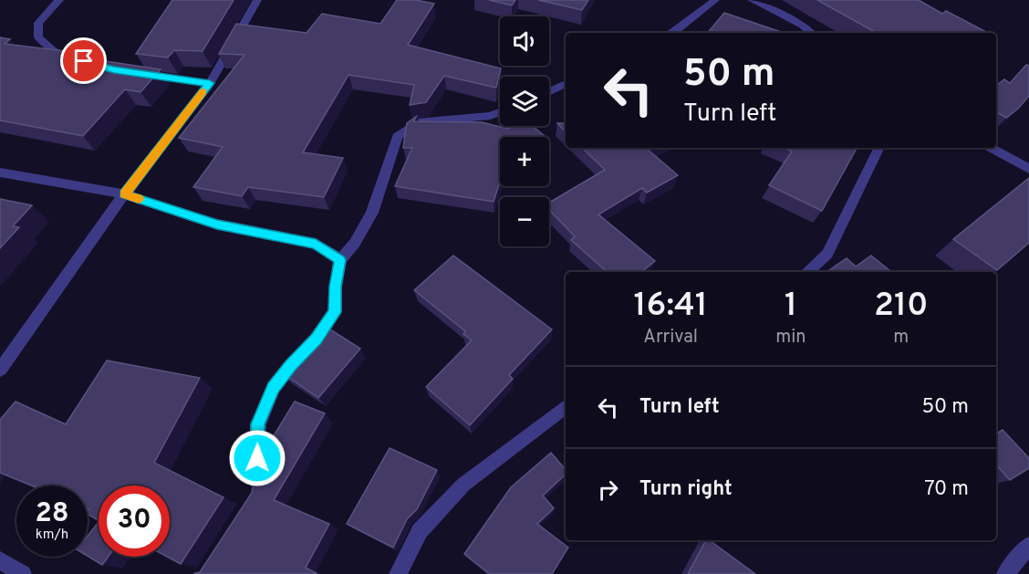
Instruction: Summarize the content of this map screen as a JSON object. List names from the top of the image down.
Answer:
{
  "page": {
    "map_buttons": ["+", "−"],
    "turn": ["50 m", "Turn left"],
    "eta": [
      "16:41",
      "Arrival",
      "1",
      "min",
      "210",
      "m"
    ],
    "list": [
      {
        "name": "Turn left",
        "value": "50 m"
      },
      {
        "name": "Turn right",
        "value": "70 m"
      }
    ],
    "speed": "28 km/h",
    "limit": "30"
  }
}
